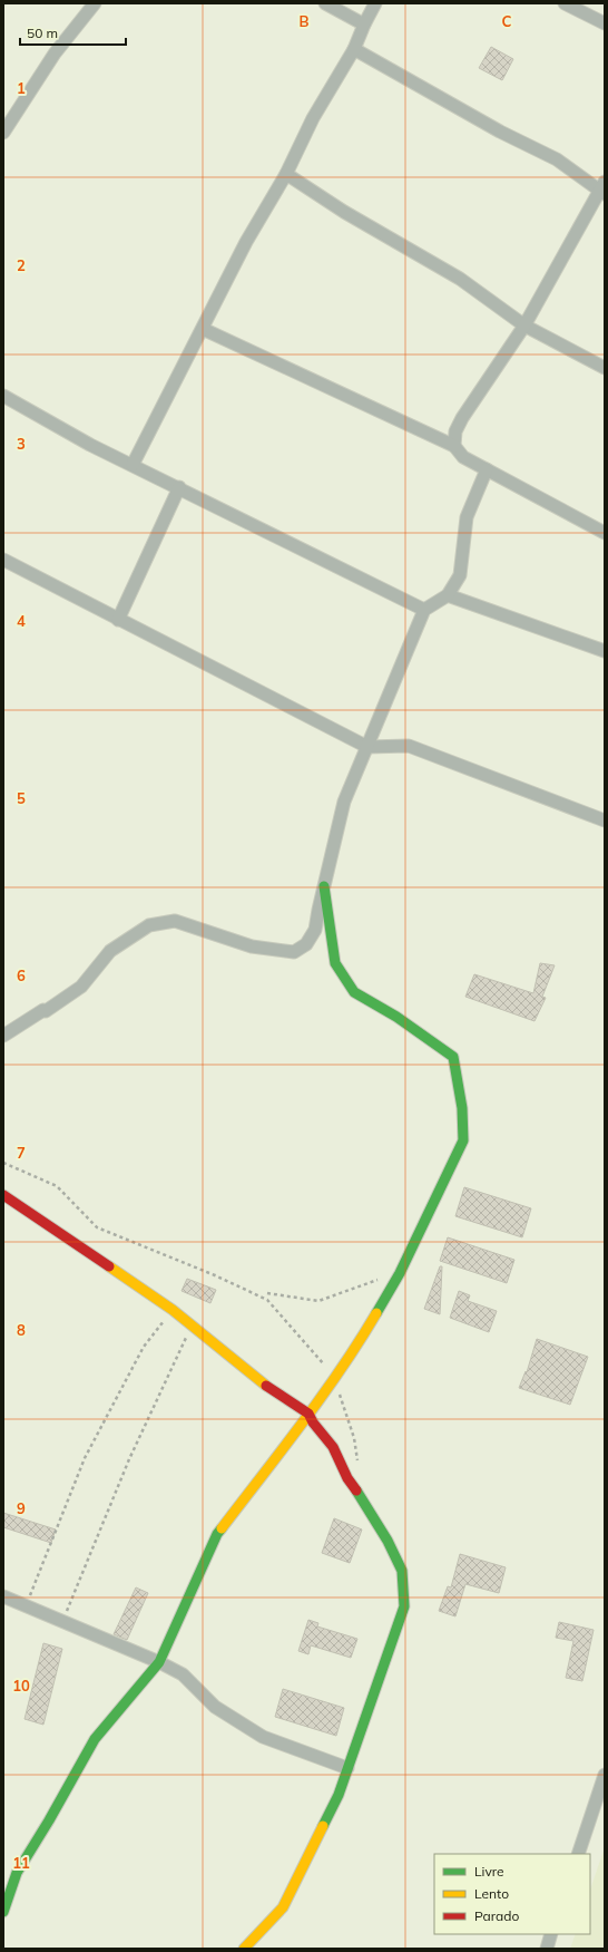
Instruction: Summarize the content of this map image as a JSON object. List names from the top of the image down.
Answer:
{
  "legend": ["Livre", "Lento", "Parado"],
  "scale_bar": "50 m",
  "grid": {
    "columns": ["B", "C"],
    "rows": [
      "1",
      "2",
      "3",
      "4",
      "5",
      "6",
      "7",
      "8",
      "9",
      "10",
      "11"
    ]
  }
}
